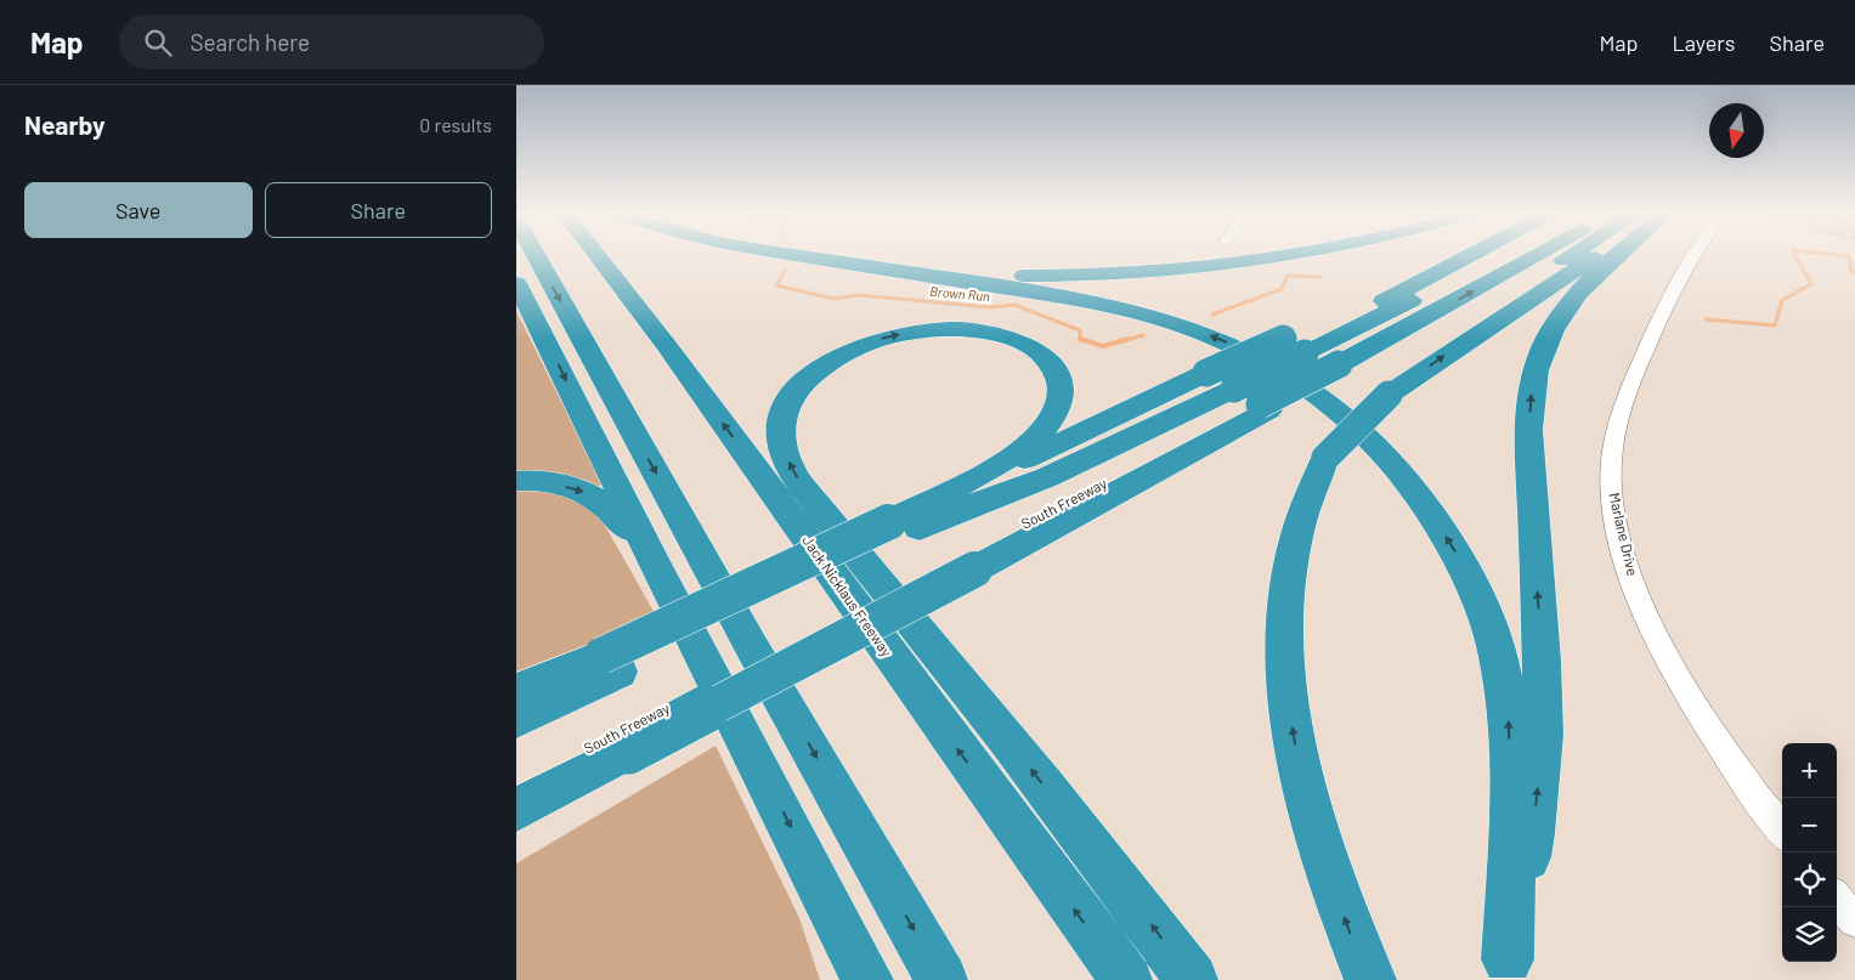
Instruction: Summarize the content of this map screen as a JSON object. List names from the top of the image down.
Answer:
{
  "streets": {
    "highway": ["South Freeway", "Jack Nicklaus Freeway"],
    "street": ["Marlane Drive"]
  },
  "water": ["Brown Run"],
  "north": "bottom",
  "page": {
    "header": "Map",
    "search": "Search here",
    "nav": ["Map", "Layers", "Share"],
    "heading": ["Nearby", "0 results"],
    "buttons": ["Save", "Share"],
    "map_buttons": ["+", "−"]
  }
}
